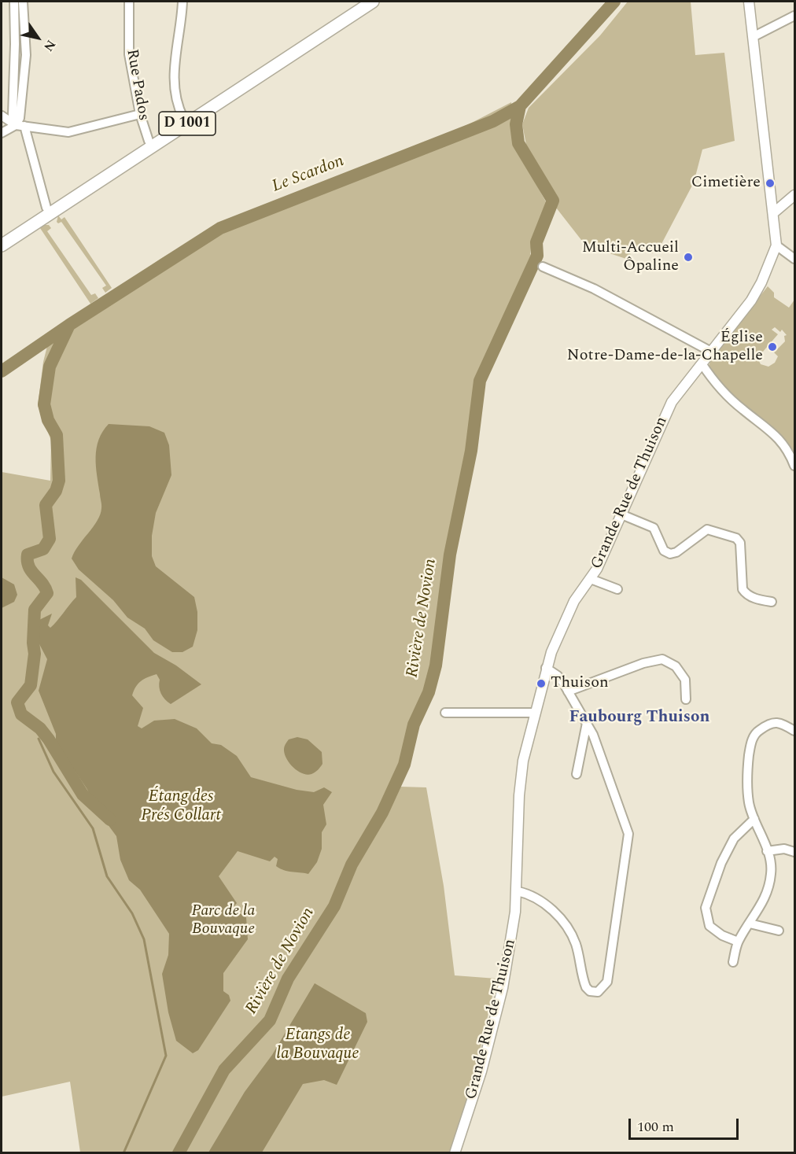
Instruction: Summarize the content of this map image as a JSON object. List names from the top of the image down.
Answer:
{
  "streets": {
    "main road": ["D 1001"],
    "street": ["Rue Pados", "Grande Rue de Thuison"]
  },
  "crossings": [
    ["Rue Pados", "D 1001"]
  ],
  "districts": ["Faubourg Thuison"],
  "water": [
    "Le Scardon",
    "Rivière de Novion",
    "Étang des Prés Collart",
    "Etangs de la Bouvaque"
  ],
  "parks": ["Parc de la Bouvaque"],
  "places": [
    "Cimetière",
    "Multi-Accueil Ôpaline",
    "Église Notre-Dame-de-la-Chapelle",
    "Thuison"
  ],
  "scale_bar": "100 m",
  "north": "bottom right"
}
